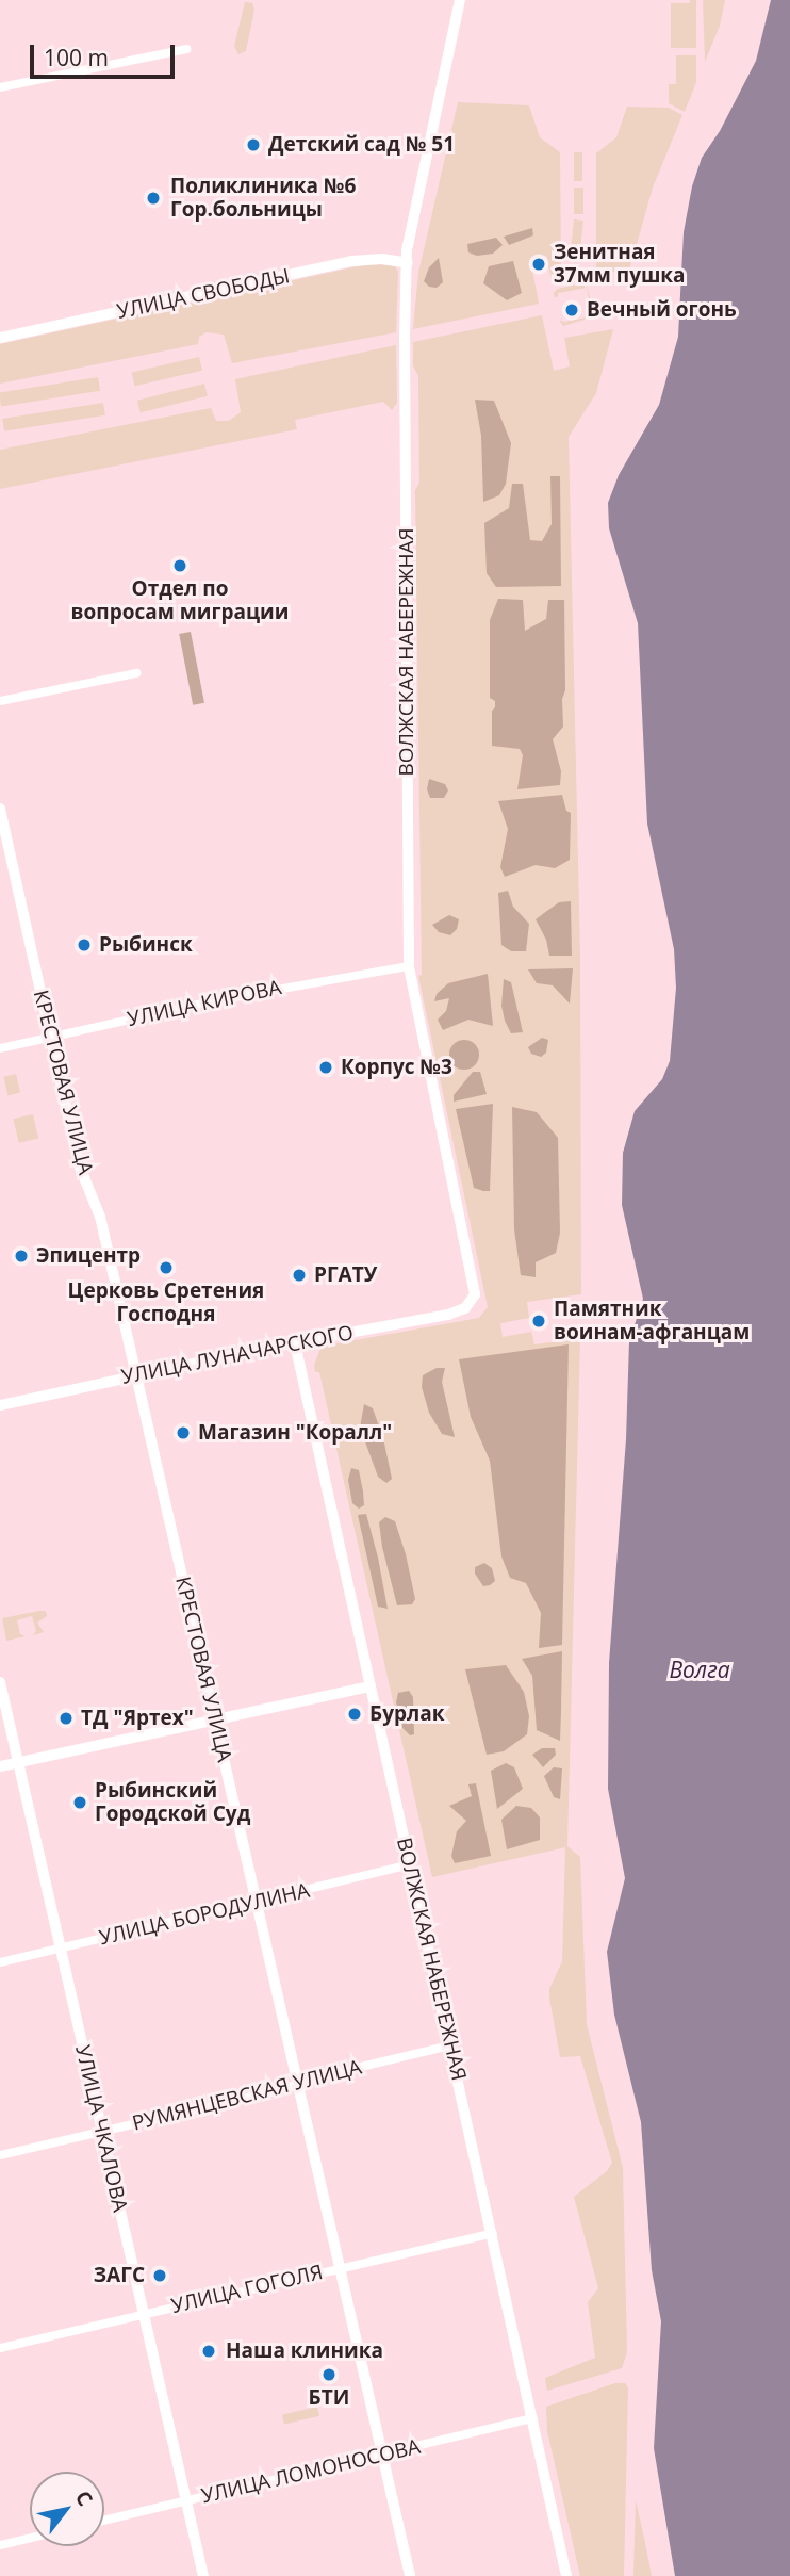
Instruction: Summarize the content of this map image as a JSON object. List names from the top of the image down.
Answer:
{
  "streets": {
    "street": [
      "УЛИЦА СВОБОДЫ",
      "ВОЛЖСКАЯ НАБЕРЕЖНАЯ",
      "УЛИЦА КИРОВА",
      "КРЕСТОВАЯ УЛИЦА",
      "УЛИЦА ЛУНАЧАРСКОГО",
      "УЛИЦА БОРОДУЛИНА",
      "РУМЯНЦЕВСКАЯ УЛИЦА",
      "УЛИЦА ЧКАЛОВА",
      "УЛИЦА ГОГОЛЯ",
      "УЛИЦА ЛОМОНОСОВА"
    ]
  },
  "crossings": [
    ["УЛИЦА СВОБОДЫ", "ВОЛЖСКАЯ НАБЕРЕЖНАЯ"],
    ["ВОЛЖСКАЯ НАБЕРЕЖНАЯ", "УЛИЦА КИРОВА"],
    ["ВОЛЖСКАЯ НАБЕРЕЖНАЯ", "УЛИЦА ЛУНАЧАРСКОГО"],
    ["ВОЛЖСКАЯ НАБЕРЕЖНАЯ", "УЛИЦА БОРОДУЛИНА"],
    ["ВОЛЖСКАЯ НАБЕРЕЖНАЯ", "РУМЯНЦЕВСКАЯ УЛИЦА"],
    ["ВОЛЖСКАЯ НАБЕРЕЖНАЯ", "УЛИЦА ГОГОЛЯ"],
    ["ВОЛЖСКАЯ НАБЕРЕЖНАЯ", "УЛИЦА ЛОМОНОСОВА"],
    ["УЛИЦА КИРОВА", "КРЕСТОВАЯ УЛИЦА"],
    ["КРЕСТОВАЯ УЛИЦА", "УЛИЦА ЛУНАЧАРСКОГО"],
    ["КРЕСТОВАЯ УЛИЦА", "УЛИЦА БОРОДУЛИНА"],
    ["КРЕСТОВАЯ УЛИЦА", "РУМЯНЦЕВСКАЯ УЛИЦА"],
    ["КРЕСТОВАЯ УЛИЦА", "УЛИЦА ГОГОЛЯ"],
    ["КРЕСТОВАЯ УЛИЦА", "УЛИЦА ЛОМОНОСОВА"],
    ["УЛИЦА БОРОДУЛИНА", "УЛИЦА ЧКАЛОВА"],
    ["РУМЯНЦЕВСКАЯ УЛИЦА", "УЛИЦА ЧКАЛОВА"],
    ["УЛИЦА ЧКАЛОВА", "УЛИЦА ГОГОЛЯ"],
    ["УЛИЦА ЧКАЛОВА", "УЛИЦА ЛОМОНОСОВА"]
  ],
  "water": ["Волга"],
  "places": [
    "Детский сад № 51",
    "Поликлиника №6 Гор.больницы",
    "Зенитная 37мм пушка",
    "Вечный огонь",
    "Отдел по вопросам миграции",
    "Рыбинск",
    "Корпус №3",
    "Эпицентр",
    "Церковь Сретения Господня",
    "РГАТУ",
    "Памятник воинам-афганцам",
    "Магазин \"Коралл\"",
    "Бурлак",
    "ТД \"Яртех\"",
    "Рыбинский Городской Суд",
    "ЗАГС",
    "Наша клиника",
    "БТИ"
  ],
  "scale_bar": "100 m",
  "north": "top right"
}
